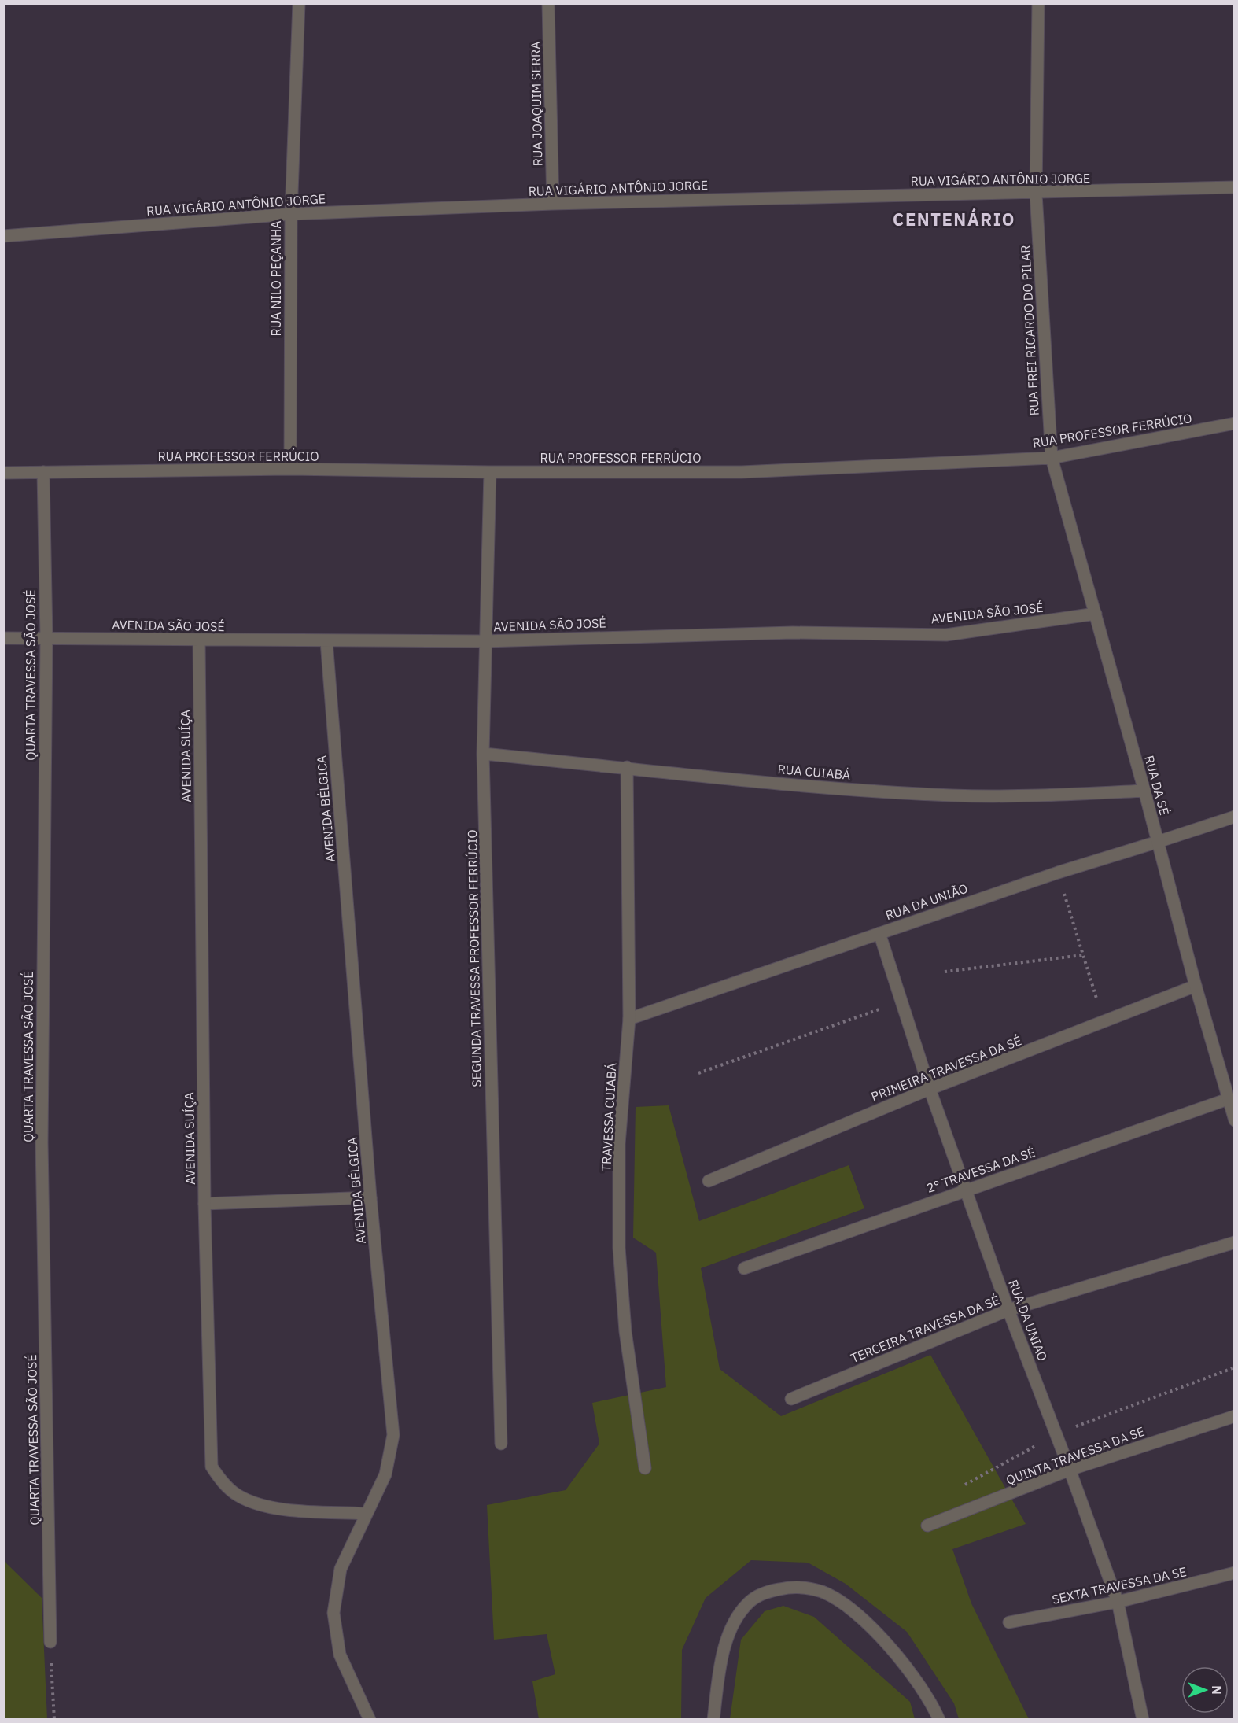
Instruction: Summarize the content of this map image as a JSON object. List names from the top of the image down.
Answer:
{
  "streets": {
    "street": [
      "RUA JOAQUIM SERRA",
      "RUA VIGÁRIO ANTÔNIO JORGE",
      "RUA NILO PEÇANHA",
      "RUA FREI RICARDO DO PILAR",
      "RUA PROFESSOR FERRÚCIO",
      "AVENIDA SÃO JOSÉ",
      "QUARTA TRAVESSA SÃO JOSÉ",
      "AVENIDA SUÍÇA",
      "RUA CUIABÁ",
      "RUA DA SÉ",
      "AVENIDA BÉLGICA",
      "RUA DA UNIÃO",
      "SEGUNDA TRAVESSA PROFESSOR FERRÚCIO",
      "PRIMEIRA TRAVESSA DA SÉ",
      "TRAVESSA CUIABÁ",
      "2° TRAVESSA DA SÉ",
      "RUA DA UNIAO",
      "TERCEIRA TRAVESSA DA SÉ",
      "QUINTA TRAVESSA DA SE",
      "SEXTA TRAVESSA DA SE"
    ]
  },
  "crossings": [
    ["RUA JOAQUIM SERRA", "RUA VIGÁRIO ANTÔNIO JORGE"],
    ["RUA VIGÁRIO ANTÔNIO JORGE", "RUA NILO PEÇANHA"],
    ["RUA VIGÁRIO ANTÔNIO JORGE", "RUA FREI RICARDO DO PILAR"],
    ["RUA NILO PEÇANHA", "RUA PROFESSOR FERRÚCIO"],
    ["RUA FREI RICARDO DO PILAR", "RUA PROFESSOR FERRÚCIO"],
    ["RUA FREI RICARDO DO PILAR", "RUA DA SÉ"],
    ["RUA PROFESSOR FERRÚCIO", "QUARTA TRAVESSA SÃO JOSÉ"],
    ["RUA PROFESSOR FERRÚCIO", "RUA DA SÉ"],
    ["RUA PROFESSOR FERRÚCIO", "SEGUNDA TRAVESSA PROFESSOR FERRÚCIO"],
    ["AVENIDA SÃO JOSÉ", "QUARTA TRAVESSA SÃO JOSÉ"],
    ["AVENIDA SÃO JOSÉ", "AVENIDA SUÍÇA"],
    ["AVENIDA SÃO JOSÉ", "RUA DA SÉ"],
    ["AVENIDA SÃO JOSÉ", "AVENIDA BÉLGICA"],
    ["AVENIDA SÃO JOSÉ", "SEGUNDA TRAVESSA PROFESSOR FERRÚCIO"],
    ["AVENIDA SUÍÇA", "AVENIDA BÉLGICA"],
    ["RUA CUIABÁ", "RUA DA SÉ"],
    ["RUA CUIABÁ", "SEGUNDA TRAVESSA PROFESSOR FERRÚCIO"],
    ["RUA CUIABÁ", "TRAVESSA CUIABÁ"],
    ["RUA DA SÉ", "RUA DA UNIÃO"],
    ["RUA DA SÉ", "PRIMEIRA TRAVESSA DA SÉ"],
    ["RUA DA SÉ", "2° TRAVESSA DA SÉ"],
    ["RUA DA UNIÃO", "TRAVESSA CUIABÁ"],
    ["RUA DA UNIÃO", "RUA DA UNIAO"],
    ["PRIMEIRA TRAVESSA DA SÉ", "RUA DA UNIAO"],
    ["2° TRAVESSA DA SÉ", "RUA DA UNIAO"],
    ["RUA DA UNIAO", "TERCEIRA TRAVESSA DA SÉ"],
    ["RUA DA UNIAO", "QUINTA TRAVESSA DA SE"],
    ["RUA DA UNIAO", "SEXTA TRAVESSA DA SE"]
  ],
  "districts": ["CENTENÁRIO"],
  "north": "right"
}
